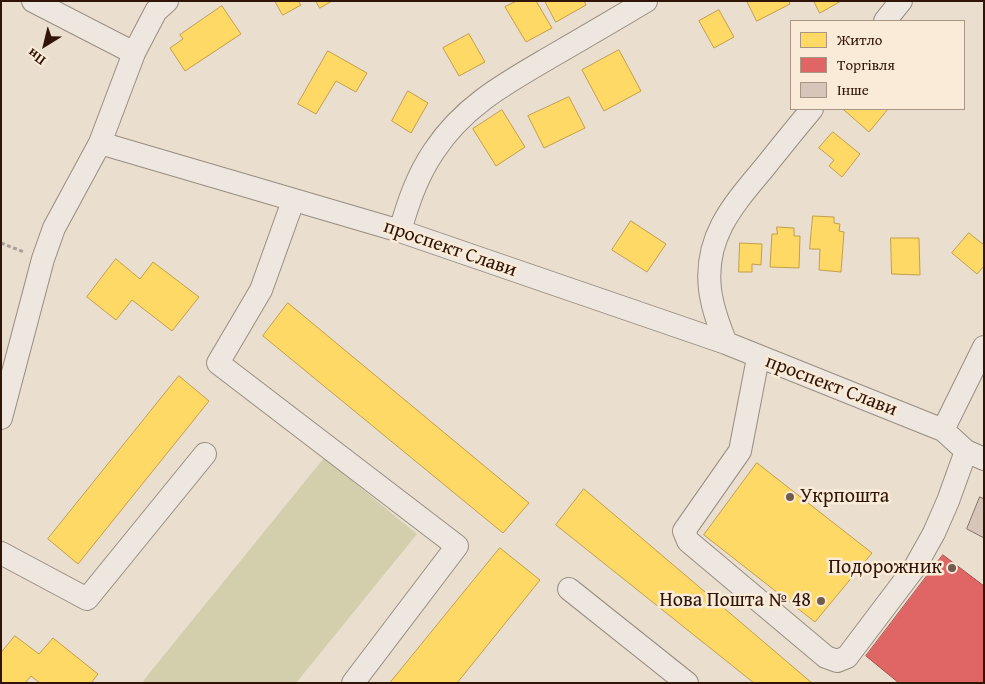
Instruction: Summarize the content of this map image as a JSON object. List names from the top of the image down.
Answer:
{
  "streets": {
    "street": ["проспект Слави"]
  },
  "places": ["Укрпошта", "Подорожник", "Нова Пошта № 48"],
  "legend": ["Житло", "Торгівля", "Інше"],
  "north": "bottom left"
}
